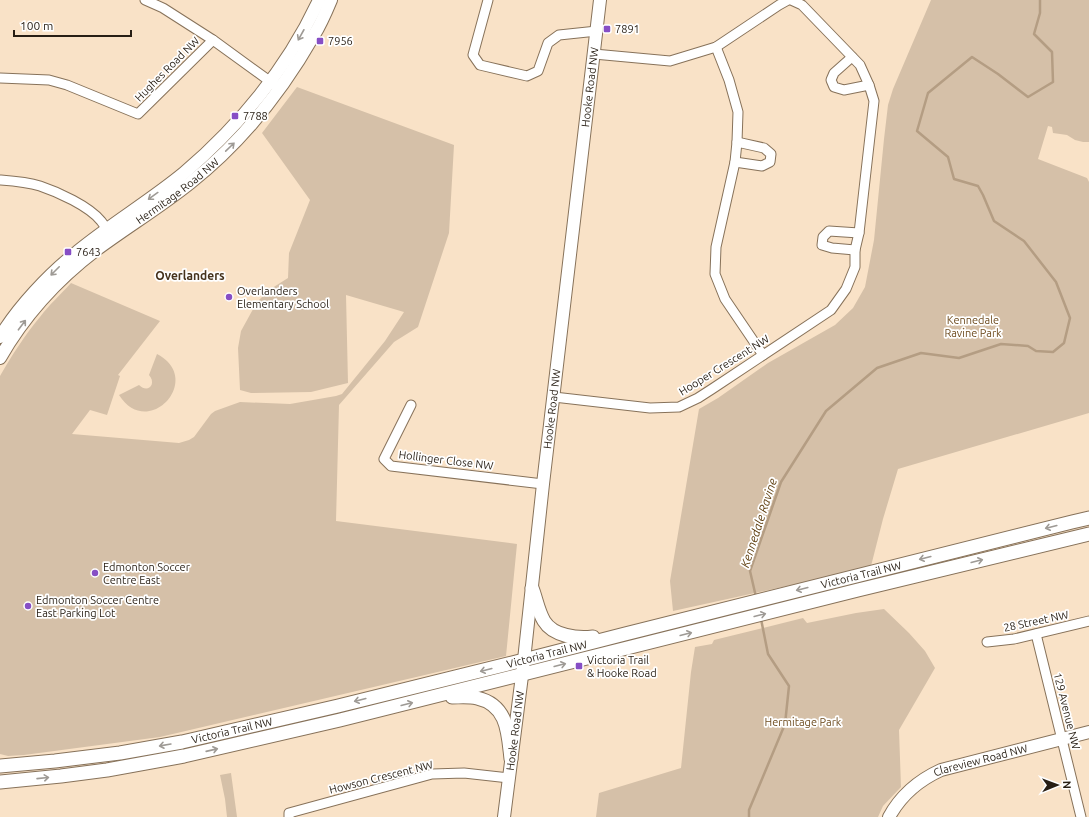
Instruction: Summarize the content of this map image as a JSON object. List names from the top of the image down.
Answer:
{
  "streets": {
    "main road": ["Victoria Trail NW"],
    "street": [
      "Hughes Road NW",
      "Hooke Road NW",
      "Hermitage Road NW",
      "Hooper Crescent NW",
      "Hollinger Close NW",
      "28 Street NW",
      "129 Avenue NW",
      "Clareview Road NW",
      "Howson Crescent NW"
    ]
  },
  "crossings": [
    ["Hooke Road NW", "Hooper Crescent NW"],
    ["Hooke Road NW", "Hollinger Close NW"],
    ["Hooke Road NW", "Victoria Trail NW"],
    ["Hooke Road NW", "Howson Crescent NW"],
    ["28 Street NW", "129 Avenue NW"],
    ["129 Avenue NW", "Clareview Road NW"]
  ],
  "districts": ["Overlanders"],
  "water": ["Kennedale Ravine"],
  "parks": ["Kennedale Ravine Park", "Hermitage Park"],
  "places": {
    "transit": [
      "7891",
      "7956",
      "7788",
      "7643",
      "Victoria Trail & Hooke Road"
    ],
    "other": ["Overlanders Elementary School", "Edmonton Soccer Centre East", "Edmonton Soccer Centre East Parking Lot"]
  },
  "scale_bar": "100 m",
  "north": "right"
}
